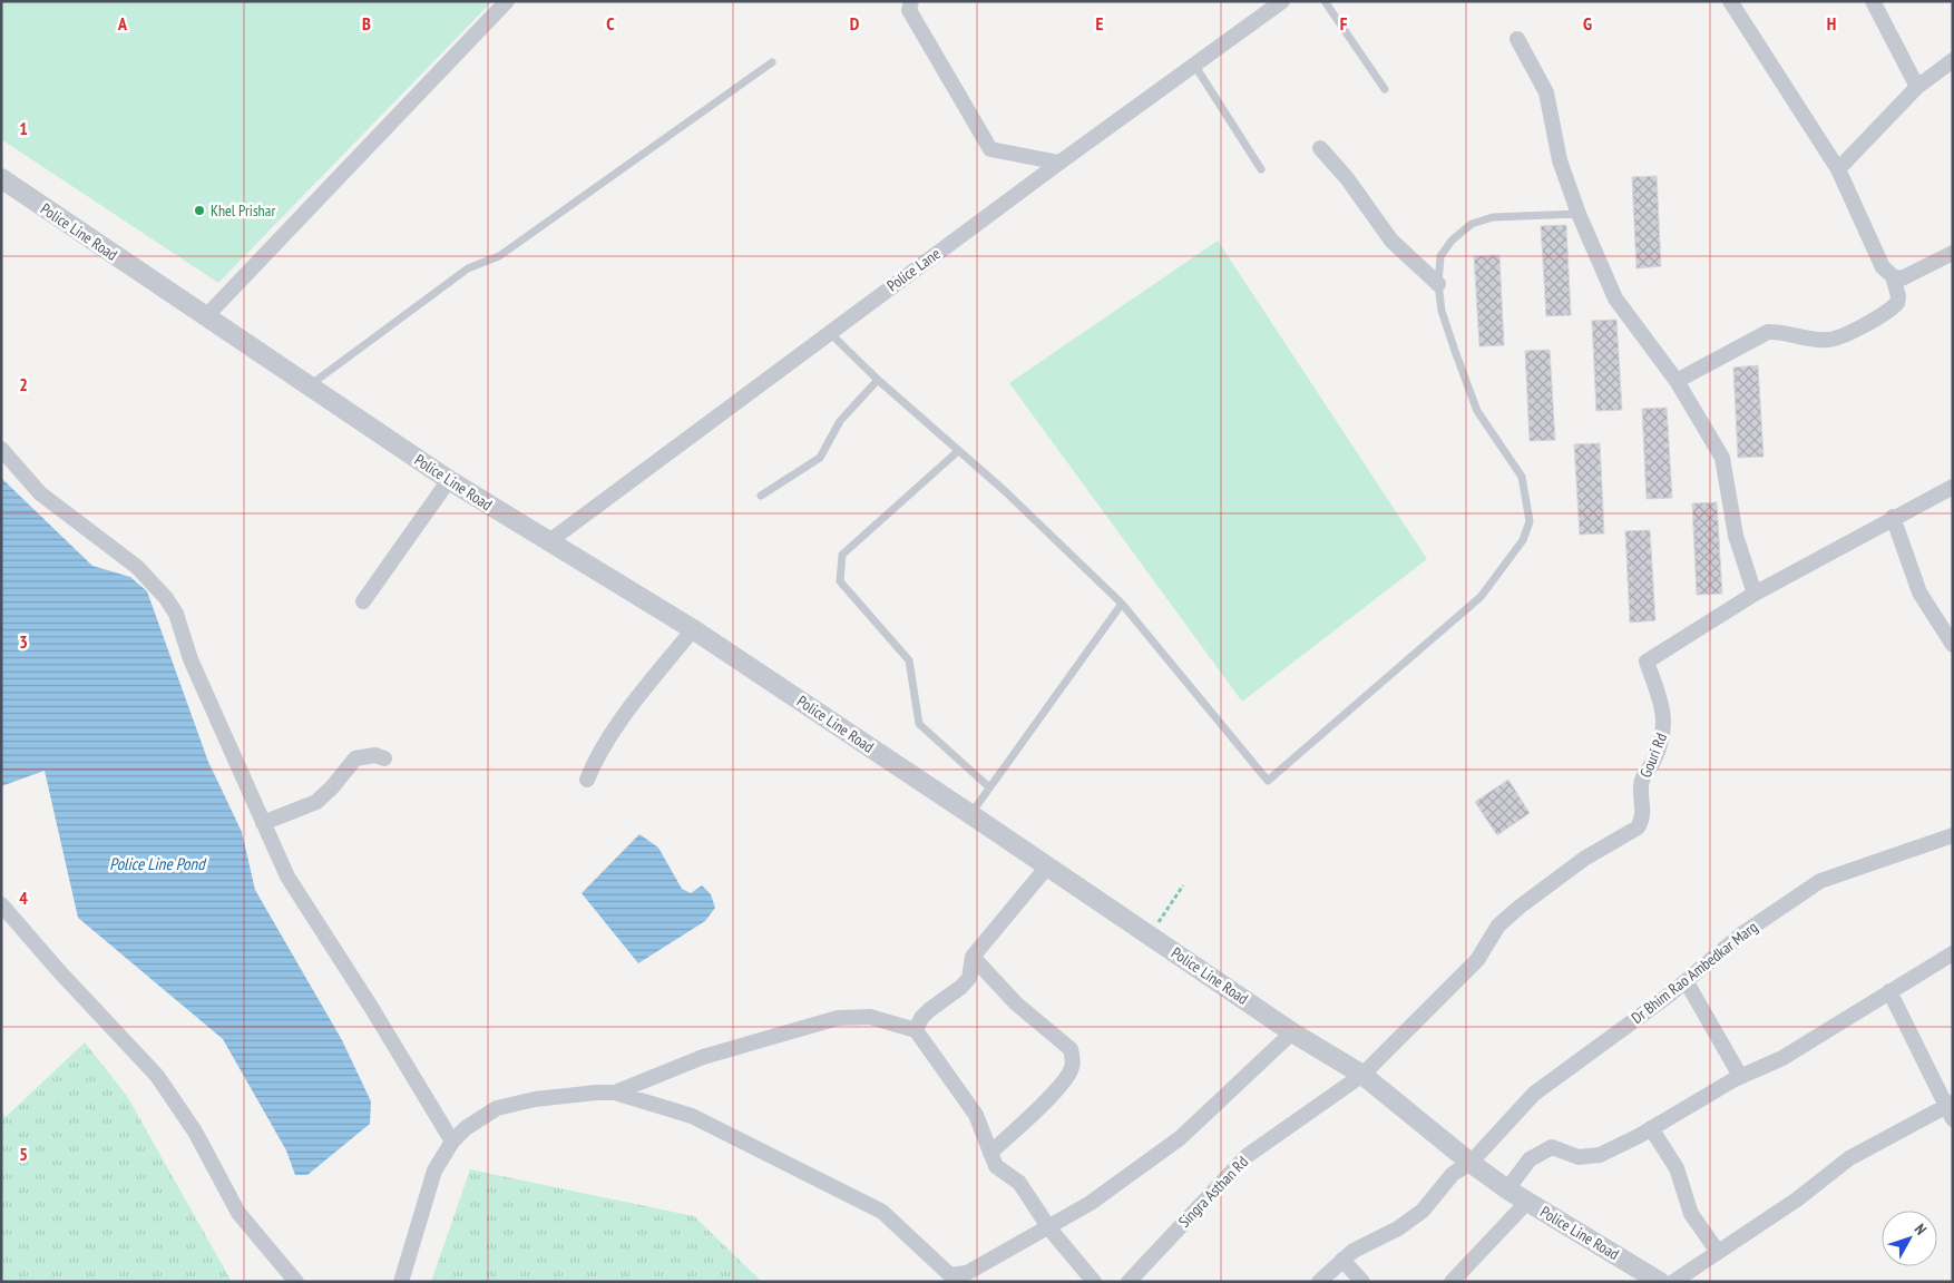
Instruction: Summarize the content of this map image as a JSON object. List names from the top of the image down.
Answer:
{
  "streets": {
    "street": [
      "Police Line Road",
      "Police Lane",
      "Gouri Rd",
      "Dr Bhim Rao Ambedkar Marg",
      "Singra Asthan Rd"
    ]
  },
  "crossings": [
    ["Police Line Road", "Police Lane"],
    ["Police Line Road", "Gouri Rd"],
    ["Police Line Road", "Dr Bhim Rao Ambedkar Marg"],
    ["Police Line Road", "Singra Asthan Rd"],
    ["Gouri Rd", "Singra Asthan Rd"]
  ],
  "water": ["Police Line Pond"],
  "places": ["Khel Prishar"],
  "north": "top right",
  "grid": {
    "columns": [
      "A",
      "B",
      "C",
      "D",
      "E",
      "F",
      "G",
      "H"
    ],
    "rows": [
      "1",
      "2",
      "3",
      "4",
      "5"
    ]
  }
}
